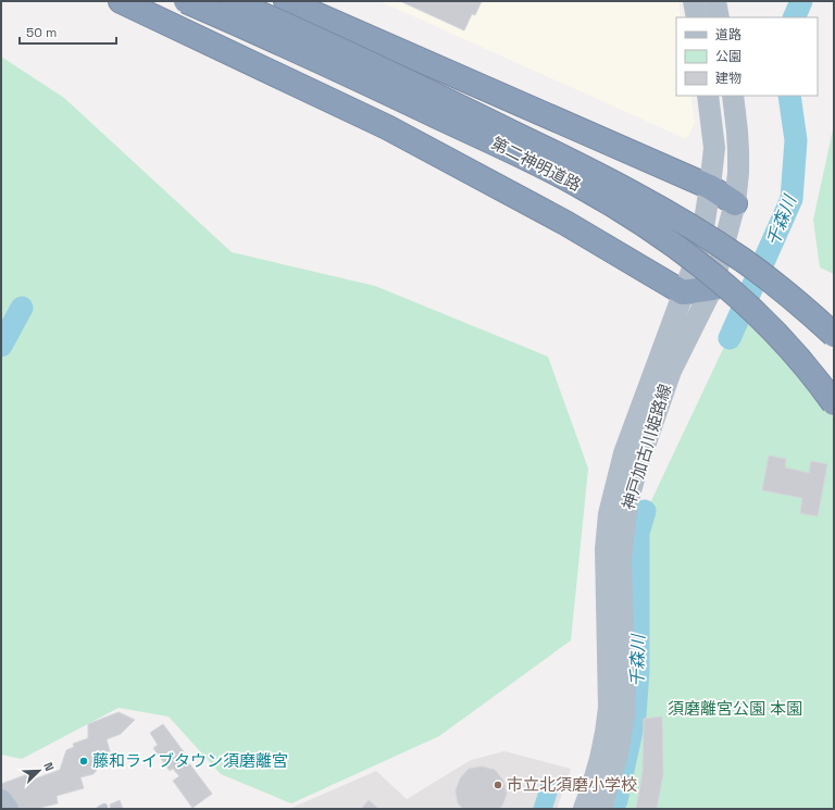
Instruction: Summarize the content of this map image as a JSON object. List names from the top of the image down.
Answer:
{
  "streets": {
    "highway": ["第二神明道路"],
    "main road": ["神戸加古川姫路線"]
  },
  "water": ["千森川"],
  "parks": ["須磨離宮公園 本園"],
  "places": ["藤和ライブタウン須磨離宮", "市立北須磨小学校"],
  "legend": ["道路", "公園", "建物"],
  "scale_bar": "50 m",
  "north": "top right"
}
